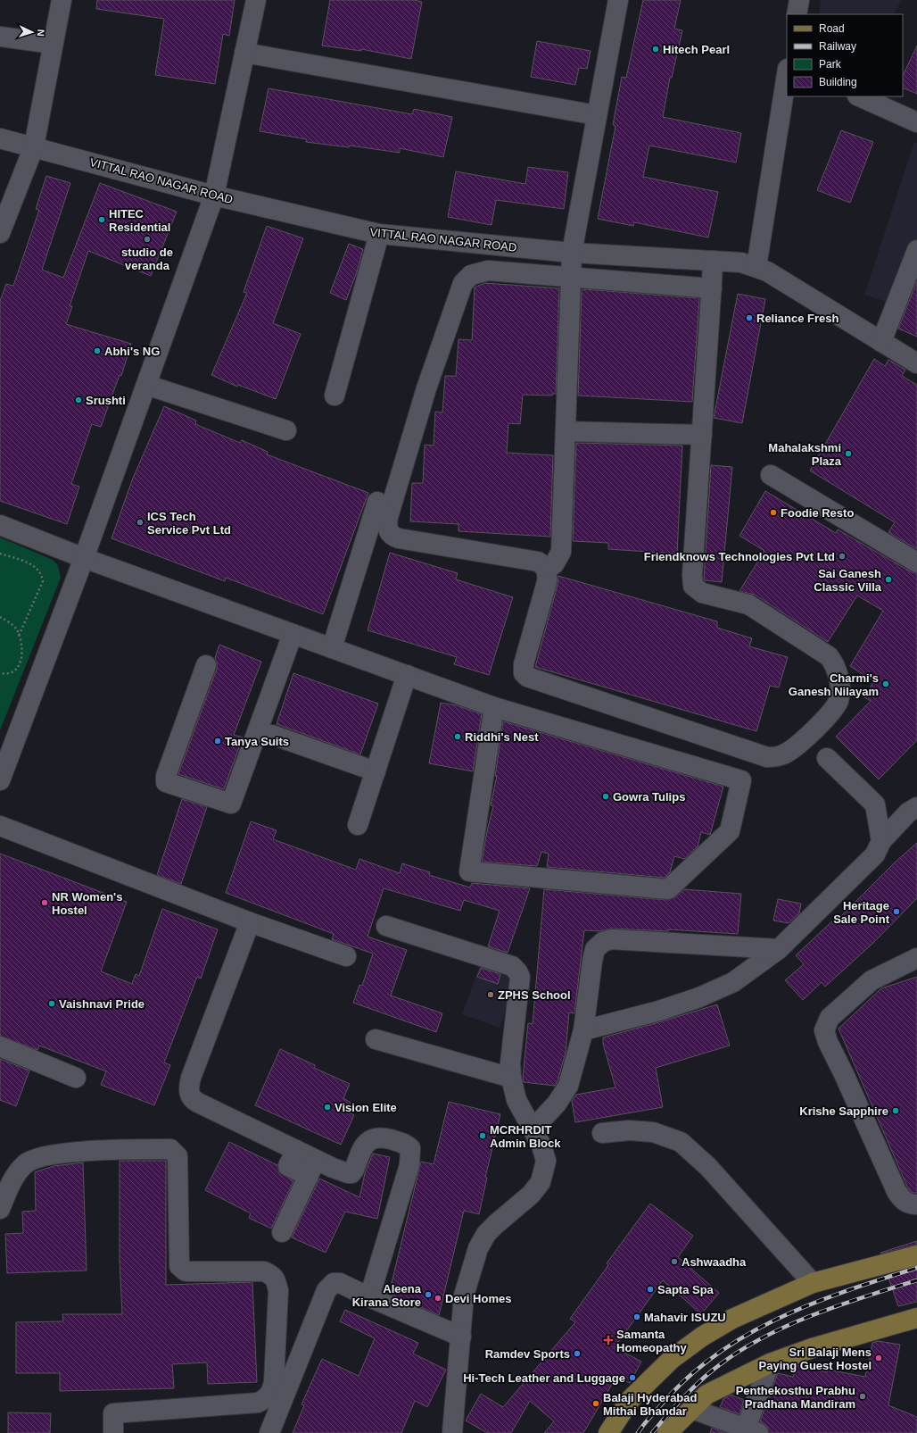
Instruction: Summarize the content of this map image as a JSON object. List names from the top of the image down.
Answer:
{
  "streets": {
    "street": ["VITTAL RAO NAGAR ROAD"]
  },
  "places": {
    "other": [
      "Hitech Pearl",
      "HITEC Residential",
      "studio de veranda",
      "Reliance Fresh",
      "Abhi's NG",
      "Srushti",
      "Mahalakshmi Plaza",
      "Foodie Resto",
      "ICS Tech Service Pvt Ltd",
      "Friendknows Technologies Pvt Ltd",
      "Sai Ganesh Classic Villa",
      "Charmi's Ganesh Nilayam",
      "Riddhi's Nest",
      "Tanya Suits",
      "Gowra Tulips",
      "NR Women's Hostel",
      "Heritage Sale Point",
      "ZPHS School",
      "Vaishnavi Pride",
      "Vision Elite",
      "Krishe Sapphire",
      "MCRHRDIT Admin Block",
      "Ashwaadha",
      "Sapta Spa",
      "Aleena Kirana Store",
      "Devi Homes",
      "Mahavir ISUZU",
      "Ramdev Sports",
      "Sri Balaji Mens Paying Guest Hostel",
      "Hi-Tech Leather and Luggage",
      "Penthekosthu Prabhu Pradhana Mandiram",
      "Balaji Hyderabad Mithai Bhandar"
    ],
    "health": ["Samanta Homeopathy"]
  },
  "legend": [
    "Road",
    "Railway",
    "Park",
    "Building"
  ],
  "north": "right"
}
